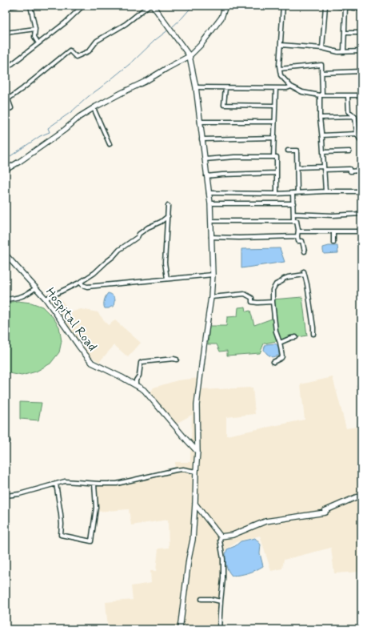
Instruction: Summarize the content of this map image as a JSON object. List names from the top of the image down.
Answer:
{
  "streets": {
    "street": ["Hospital Road"]
  }
}
